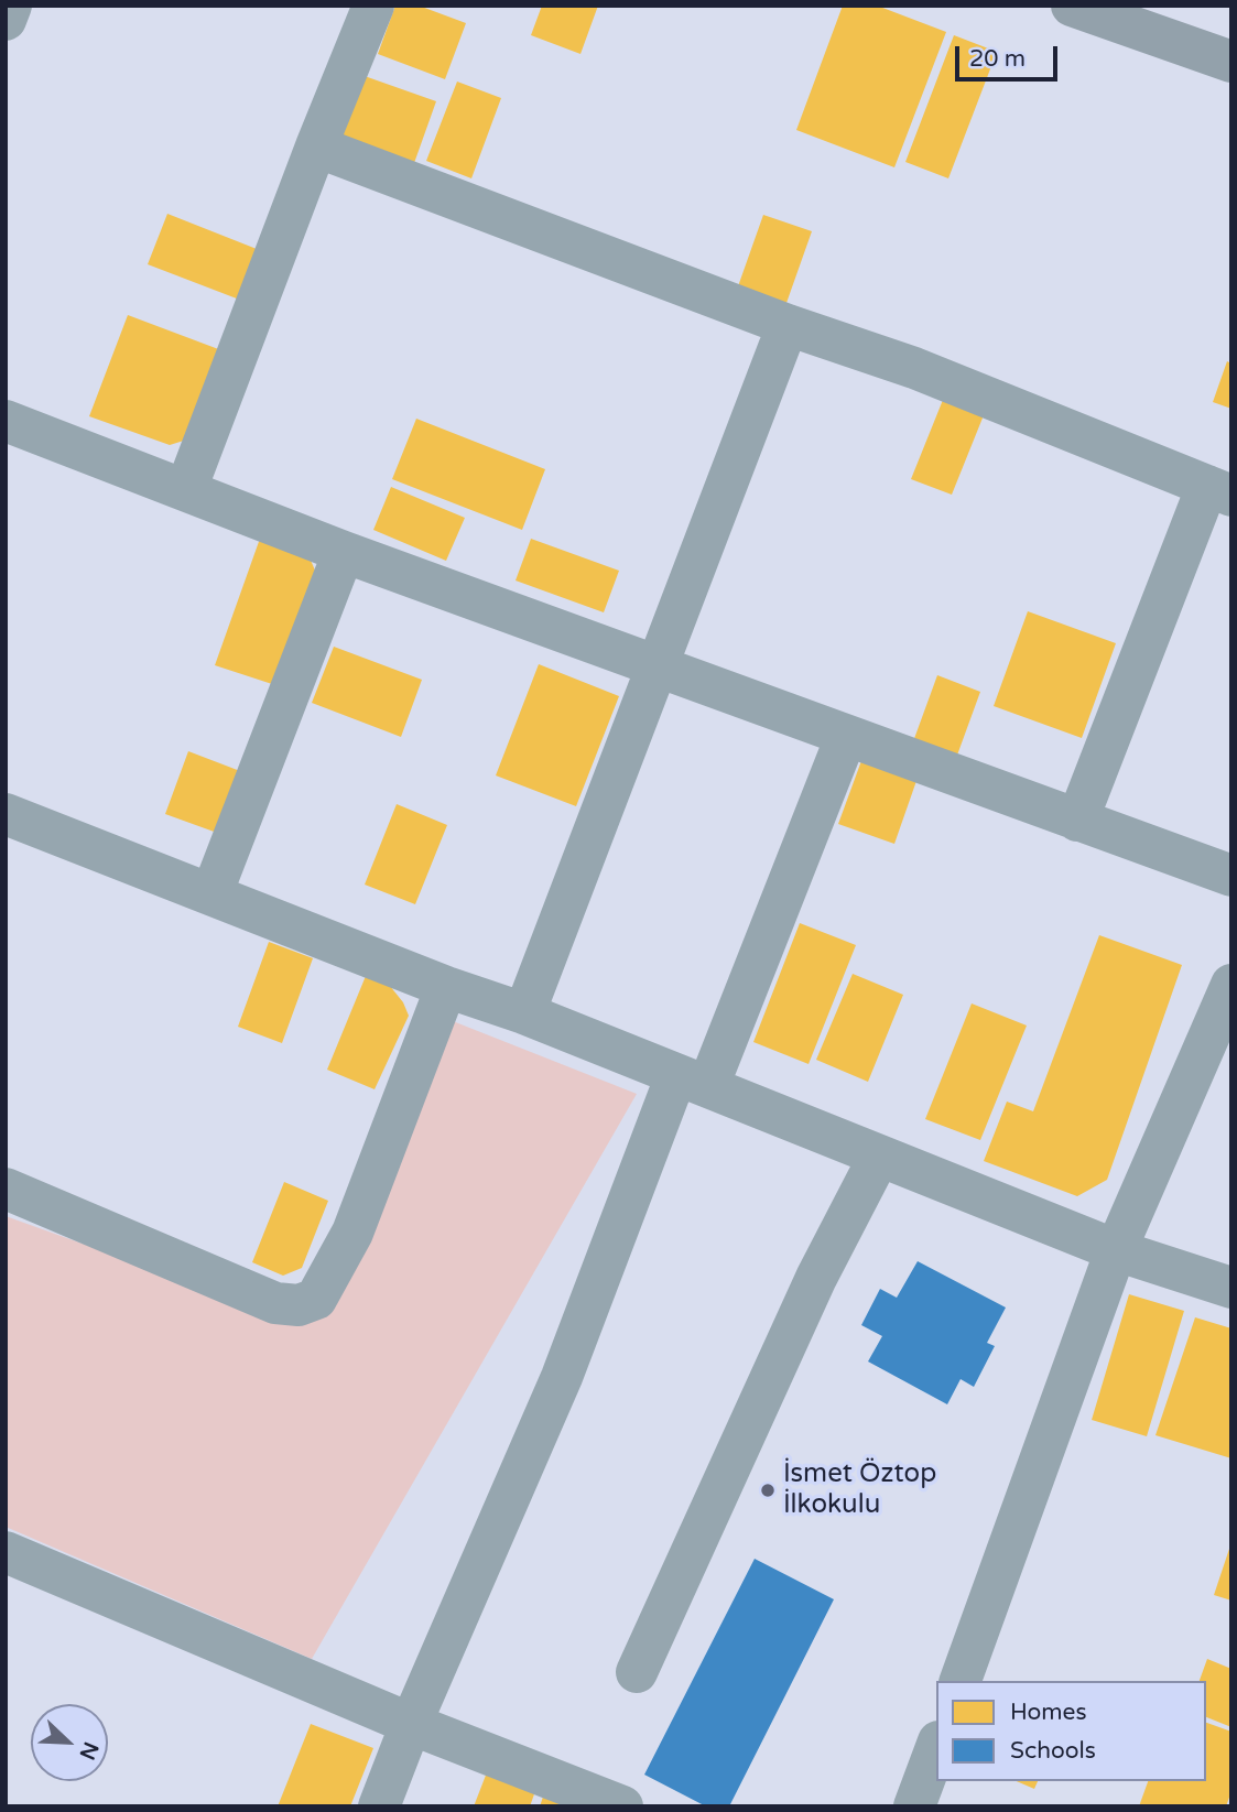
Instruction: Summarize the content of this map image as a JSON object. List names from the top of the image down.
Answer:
{
  "places": ["İsmet Öztop İlkokulu"],
  "legend": ["Homes", "Schools"],
  "scale_bar": "20 m",
  "north": "bottom right"
}
